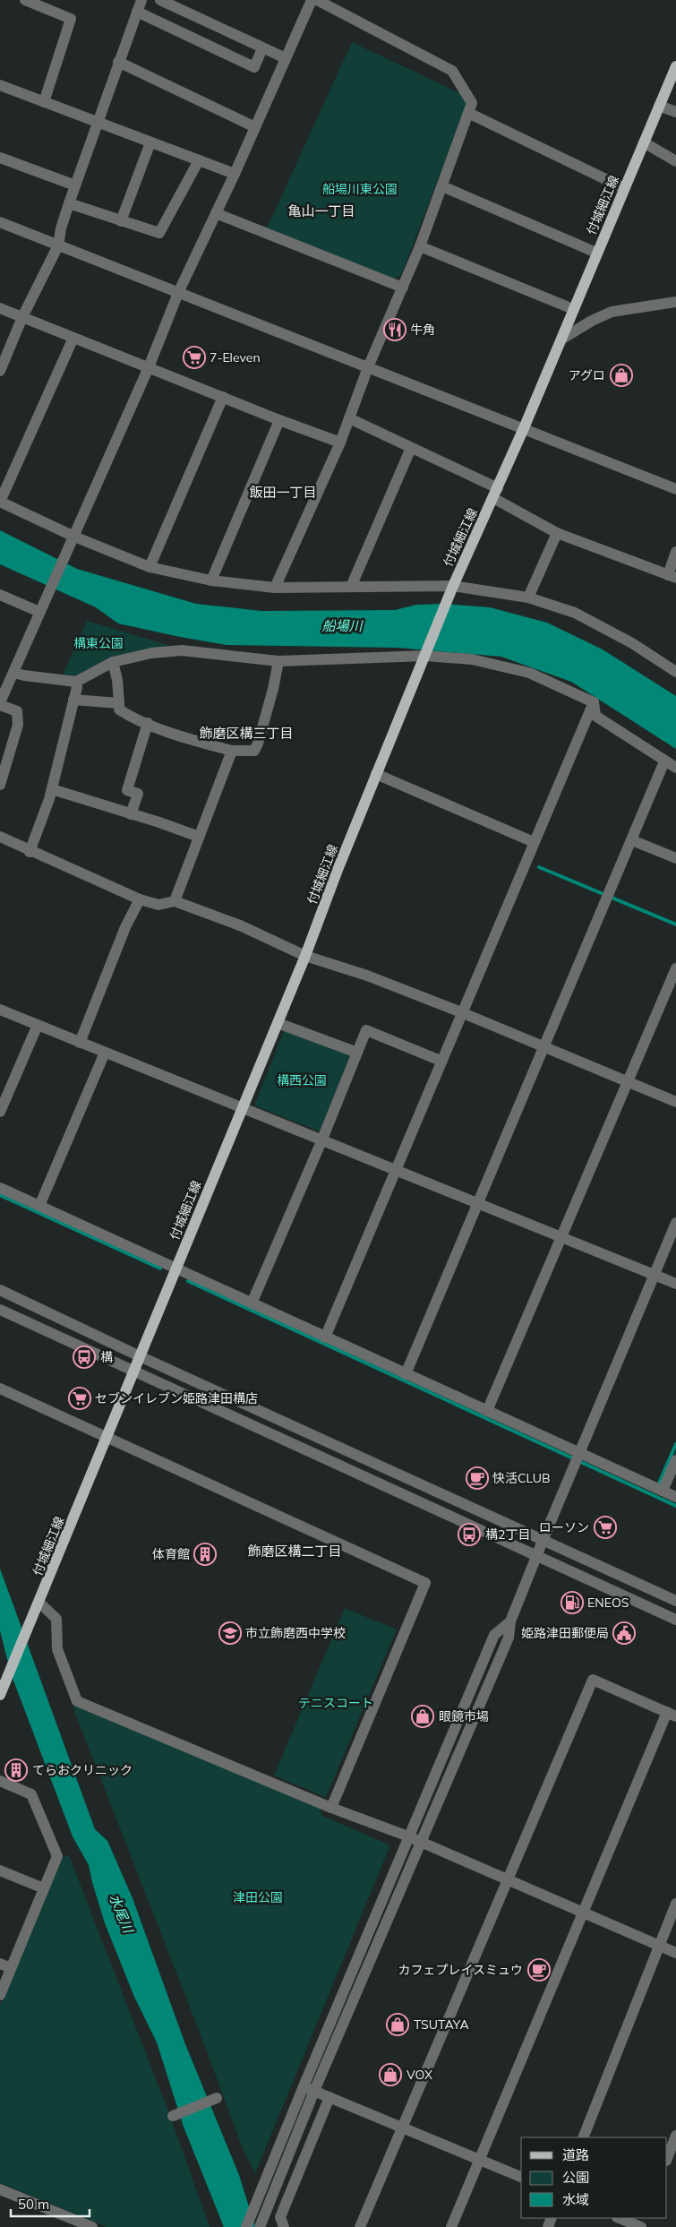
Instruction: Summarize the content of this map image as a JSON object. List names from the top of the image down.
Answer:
{
  "streets": {
    "main road": ["付城細江線"]
  },
  "districts": [
    "亀山一丁目",
    "飯田一丁目",
    "飾磨区構三丁目",
    "飾磨区構二丁目"
  ],
  "water": ["船場川", "水尾川"],
  "parks": [
    "船場川東公園",
    "構東公園",
    "構西公園",
    "テニスコート",
    "津田公園"
  ],
  "places": {
    "restaurant": ["牛角"],
    "supermarket": ["7-Eleven", "セブンイレブン姫路津田構店", "ローソン"],
    "shop": [
      "アグロ",
      "眼鏡市場",
      "TSUTAYA",
      "VOX"
    ],
    "bus stop": ["構", "構2丁目"],
    "cafe": ["快活CLUB", "カフェプレイスミュウ"],
    "building": ["体育館", "てらおクリニック"],
    "fuel station": ["ENEOS"],
    "school or university": ["市立飾磨西中学校"],
    "public building": ["姫路津田郵便局"]
  },
  "legend": ["道路", "公園", "水域"],
  "scale_bar": "50 m"
}
